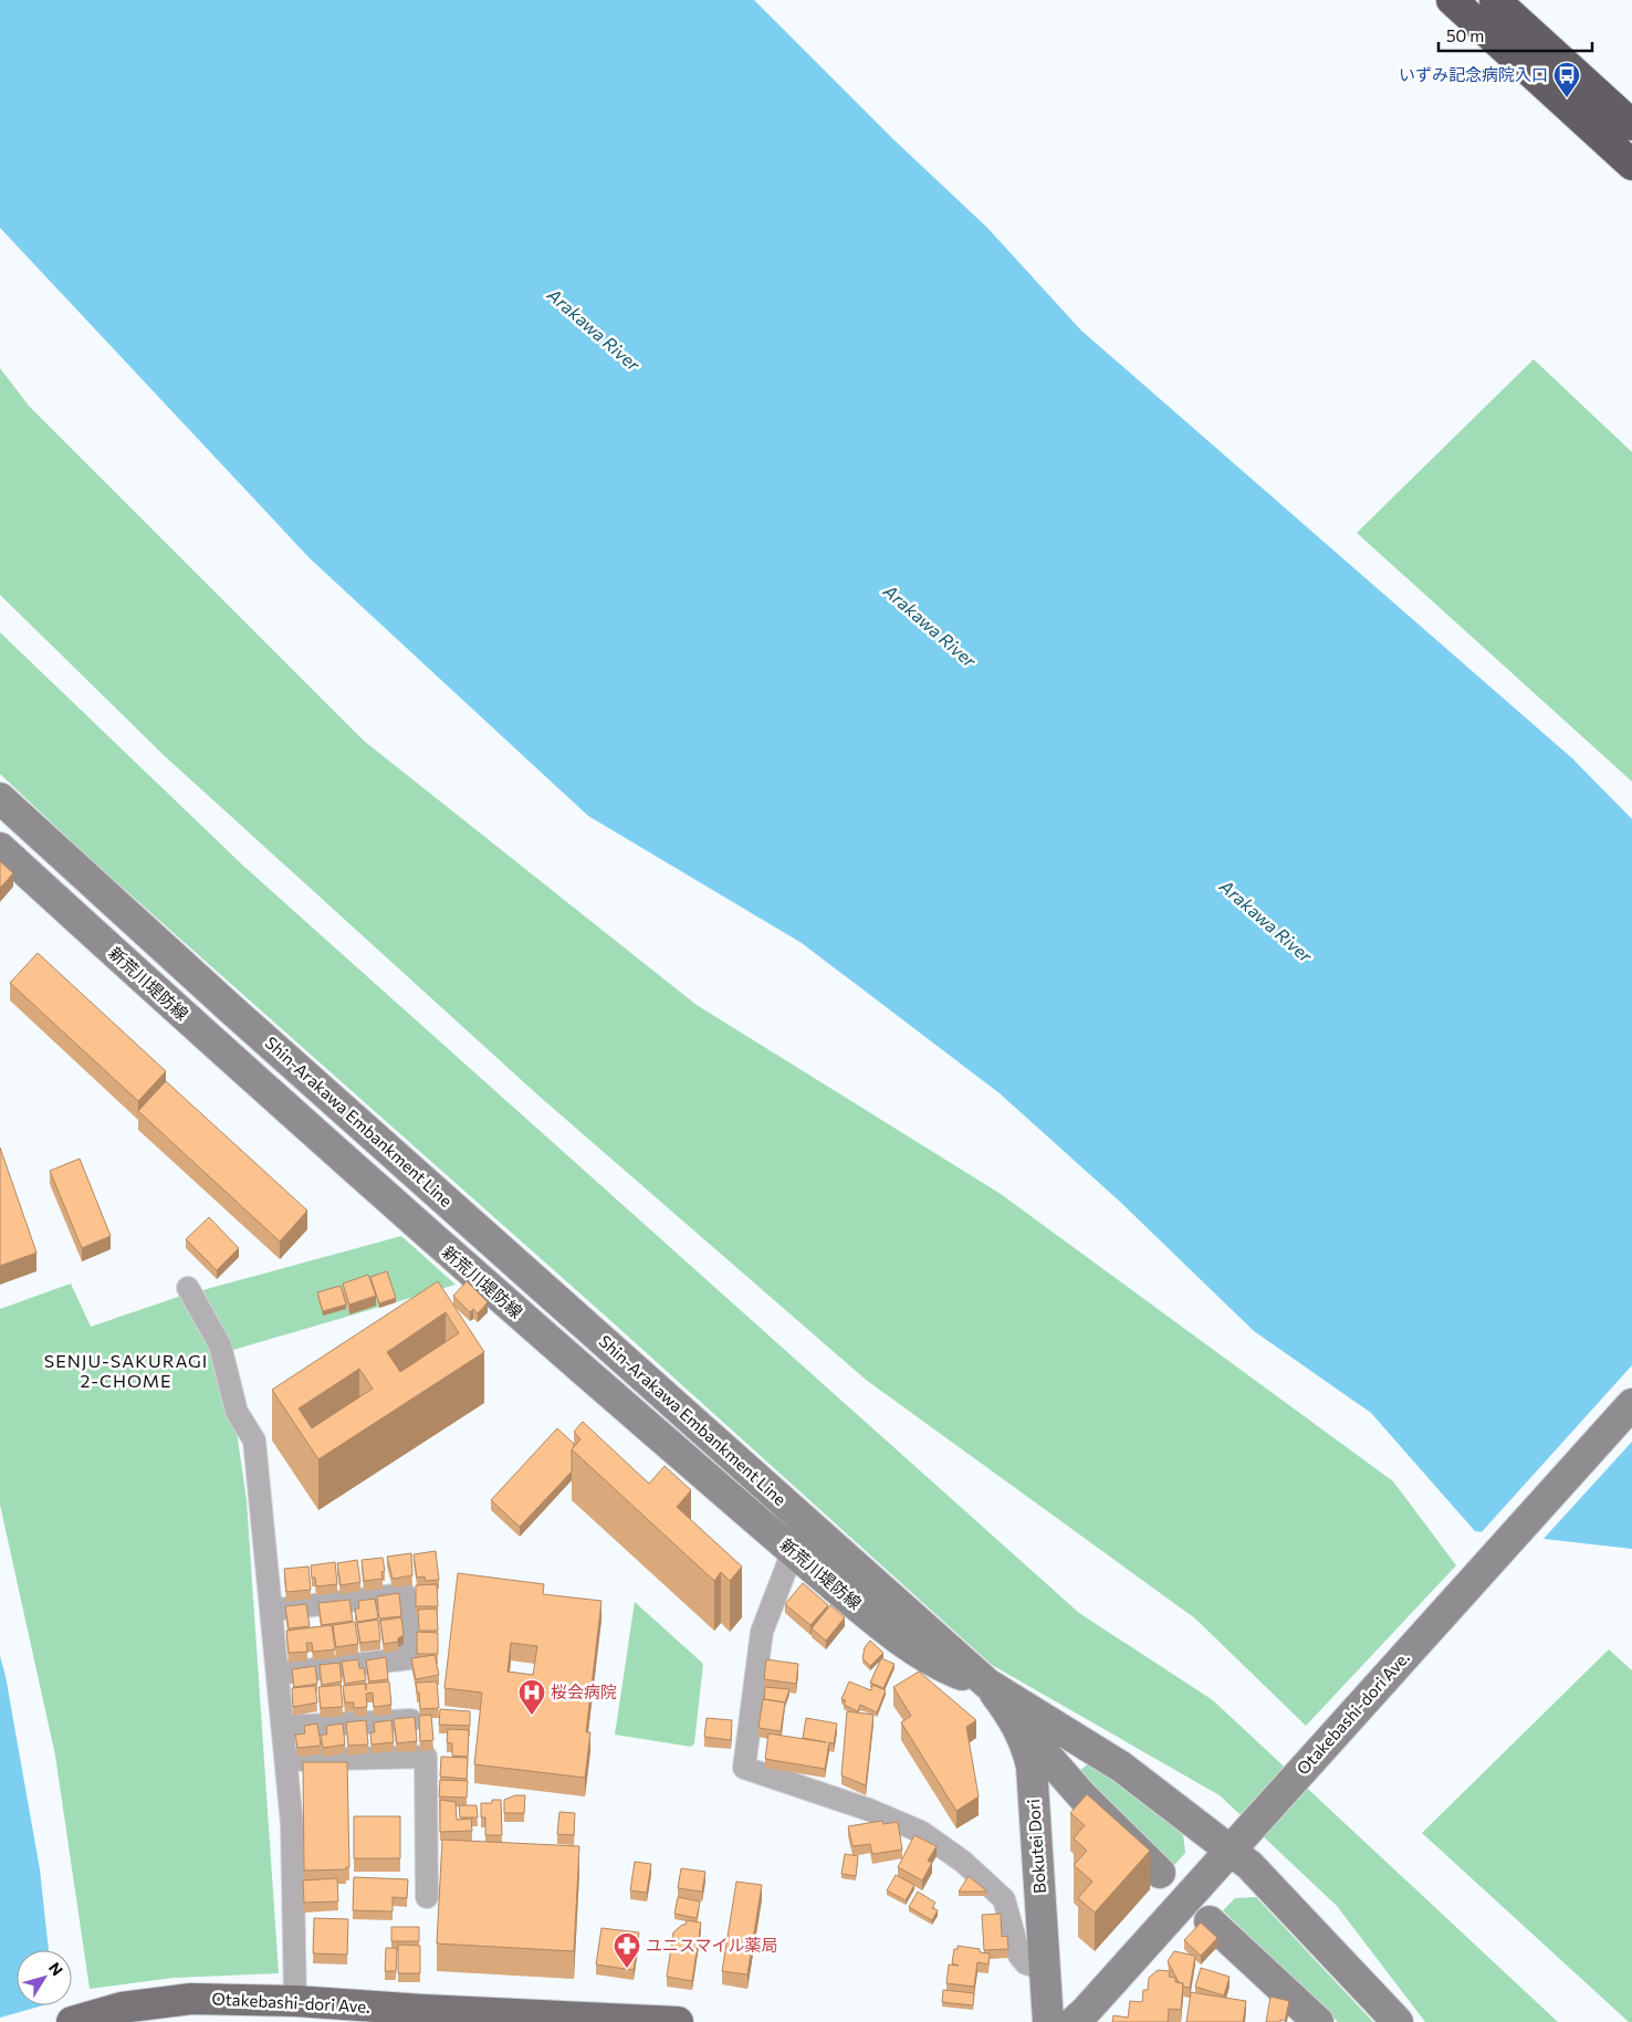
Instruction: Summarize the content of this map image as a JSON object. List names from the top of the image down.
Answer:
{
  "streets": {
    "main road": [
      "新荒川堤防線",
      "Shin-Arakawa Embankment Line",
      "Otakebashi-dori Ave.",
      "Bokutei Dori"
    ]
  },
  "crossings": [
    ["新荒川堤防線", "Shin-Arakawa Embankment Line"],
    ["新荒川堤防線", "Bokutei Dori"],
    ["Shin-Arakawa Embankment Line", "Otakebashi-dori Ave."],
    ["Shin-Arakawa Embankment Line", "Bokutei Dori"]
  ],
  "districts": ["SENJU-SAKURAGI 2-CHOME"],
  "water": ["Arakawa River"],
  "places": {
    "bus stop": ["いずみ記念病院入口"],
    "hospital": ["桜会病院"],
    "pharmacy": ["ユニスマイル薬局"]
  },
  "scale_bar": "50 m",
  "north": "top right"
}
